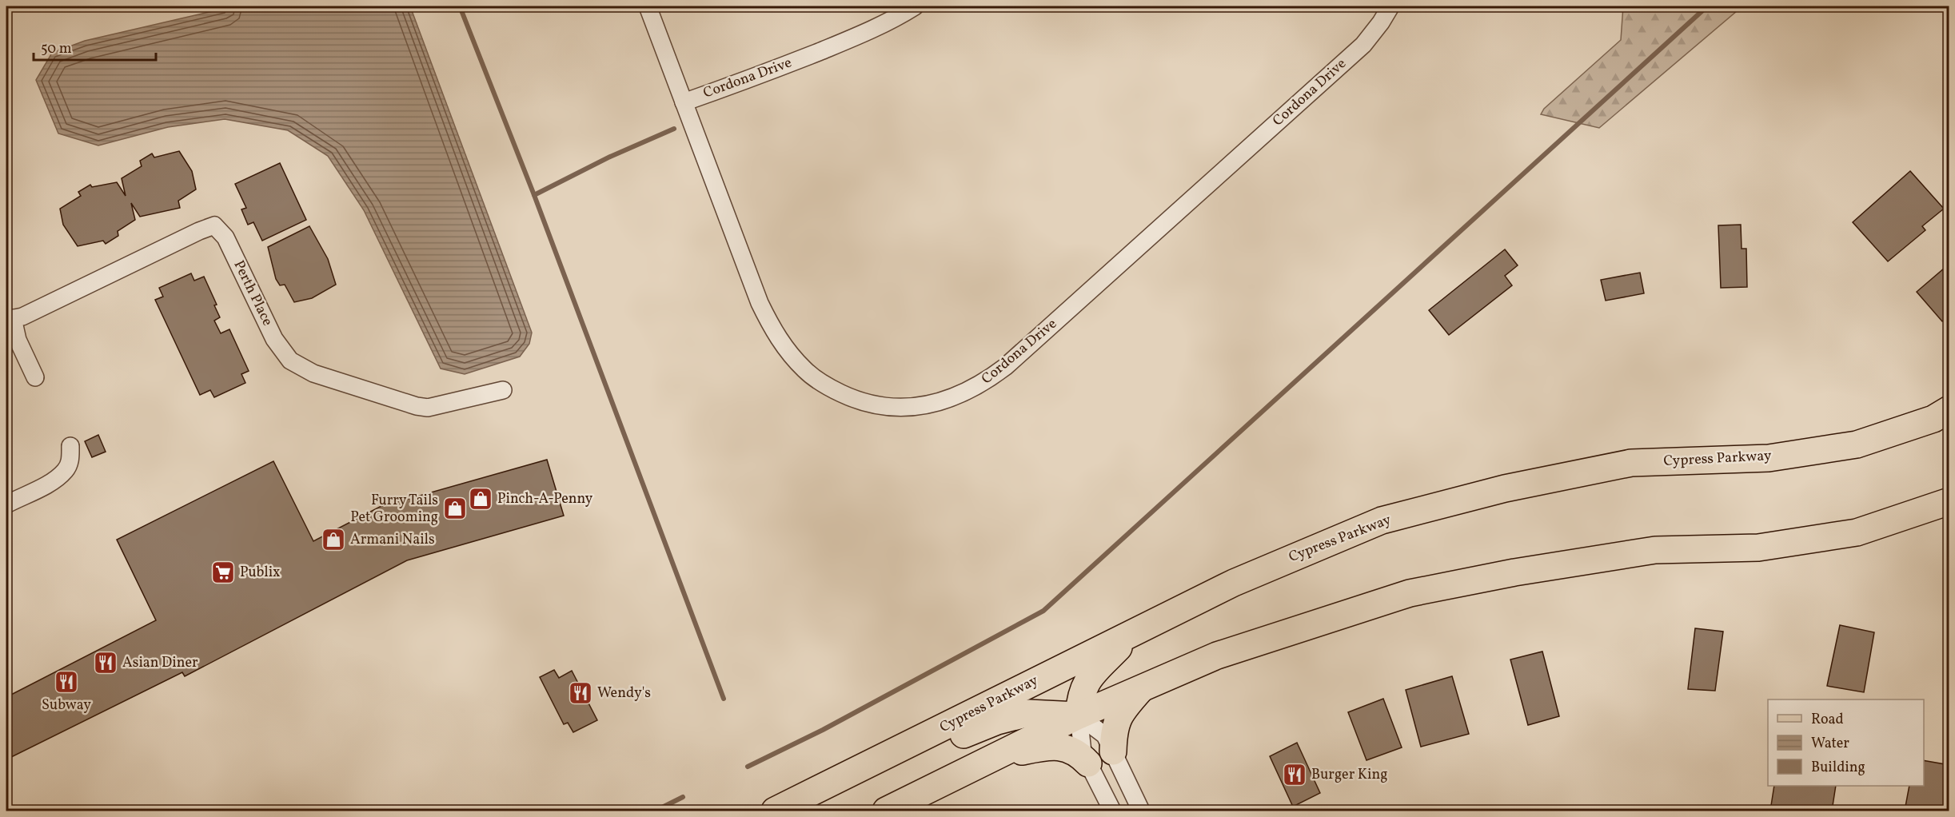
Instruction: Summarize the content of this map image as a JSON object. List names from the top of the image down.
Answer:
{
  "streets": {
    "main road": ["Cypress Parkway"],
    "street": ["Cordona Drive", "Perth Place"]
  },
  "places": {
    "shop": ["Pinch-A-Penny", "Furry Tails Pet Grooming", "Armani Nails"],
    "supermarket": ["Publix"],
    "restaurant": [
      "Asian Diner",
      "Subway",
      "Wendy's",
      "Burger King"
    ]
  },
  "legend": ["Road", "Water", "Building"],
  "scale_bar": "50 m"
}
